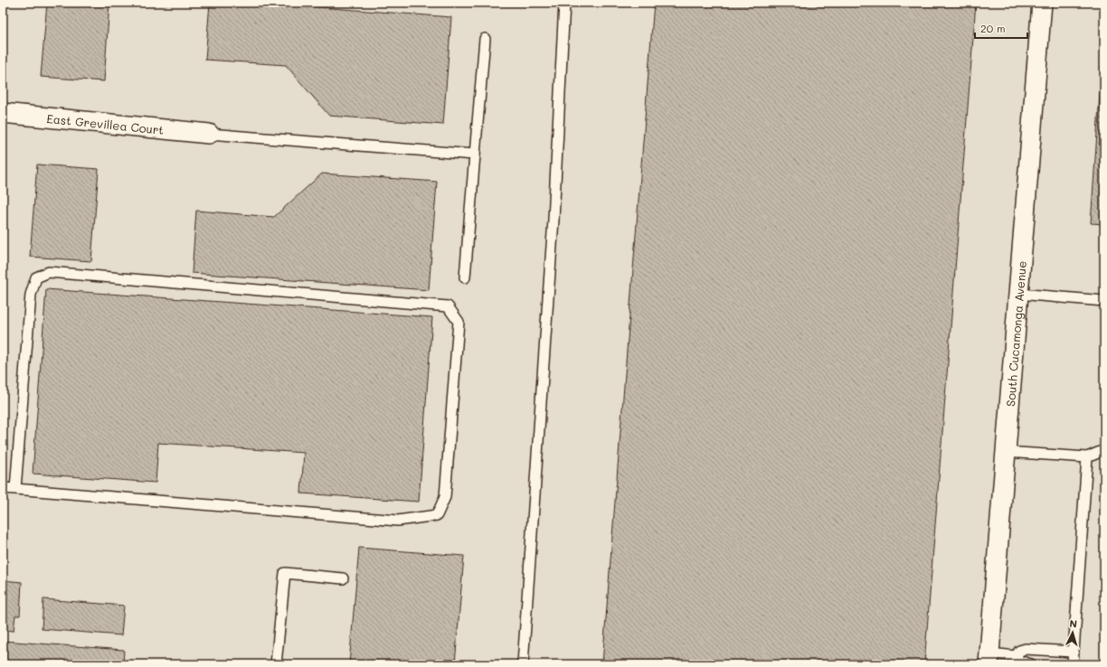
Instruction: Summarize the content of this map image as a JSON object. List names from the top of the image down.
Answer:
{
  "streets": {
    "street": ["East Grevillea Court", "South Cucamonga Avenue"]
  },
  "scale_bar": "20 m",
  "north": "top"
}
